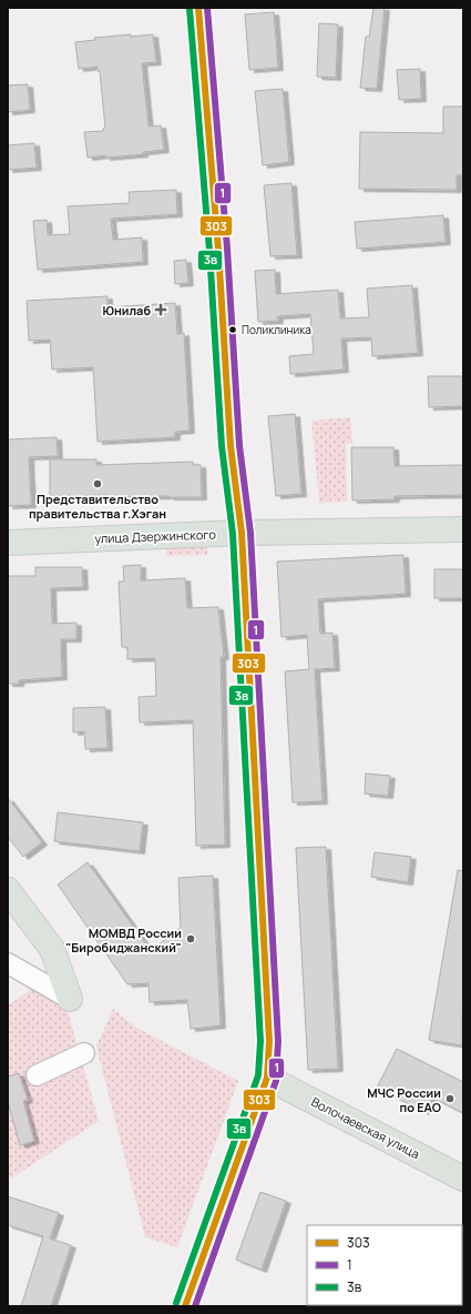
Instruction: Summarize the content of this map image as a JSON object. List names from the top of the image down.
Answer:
{
  "streets": {
    "main road": ["улица Дзержинского", "Волочаевская улица"]
  },
  "places": {
    "health": ["Юнилаб"],
    "other": [
      "Поликлиника",
      "Представительство правительства г.Хэган",
      "МОМВД России \"Биробиджанский\"",
      "МЧС России по ЕАО"
    ]
  },
  "lines": ["transit line 303", "transit line 1", "transit line 3в"],
  "legend": ["303", "1", "3в"]
}
